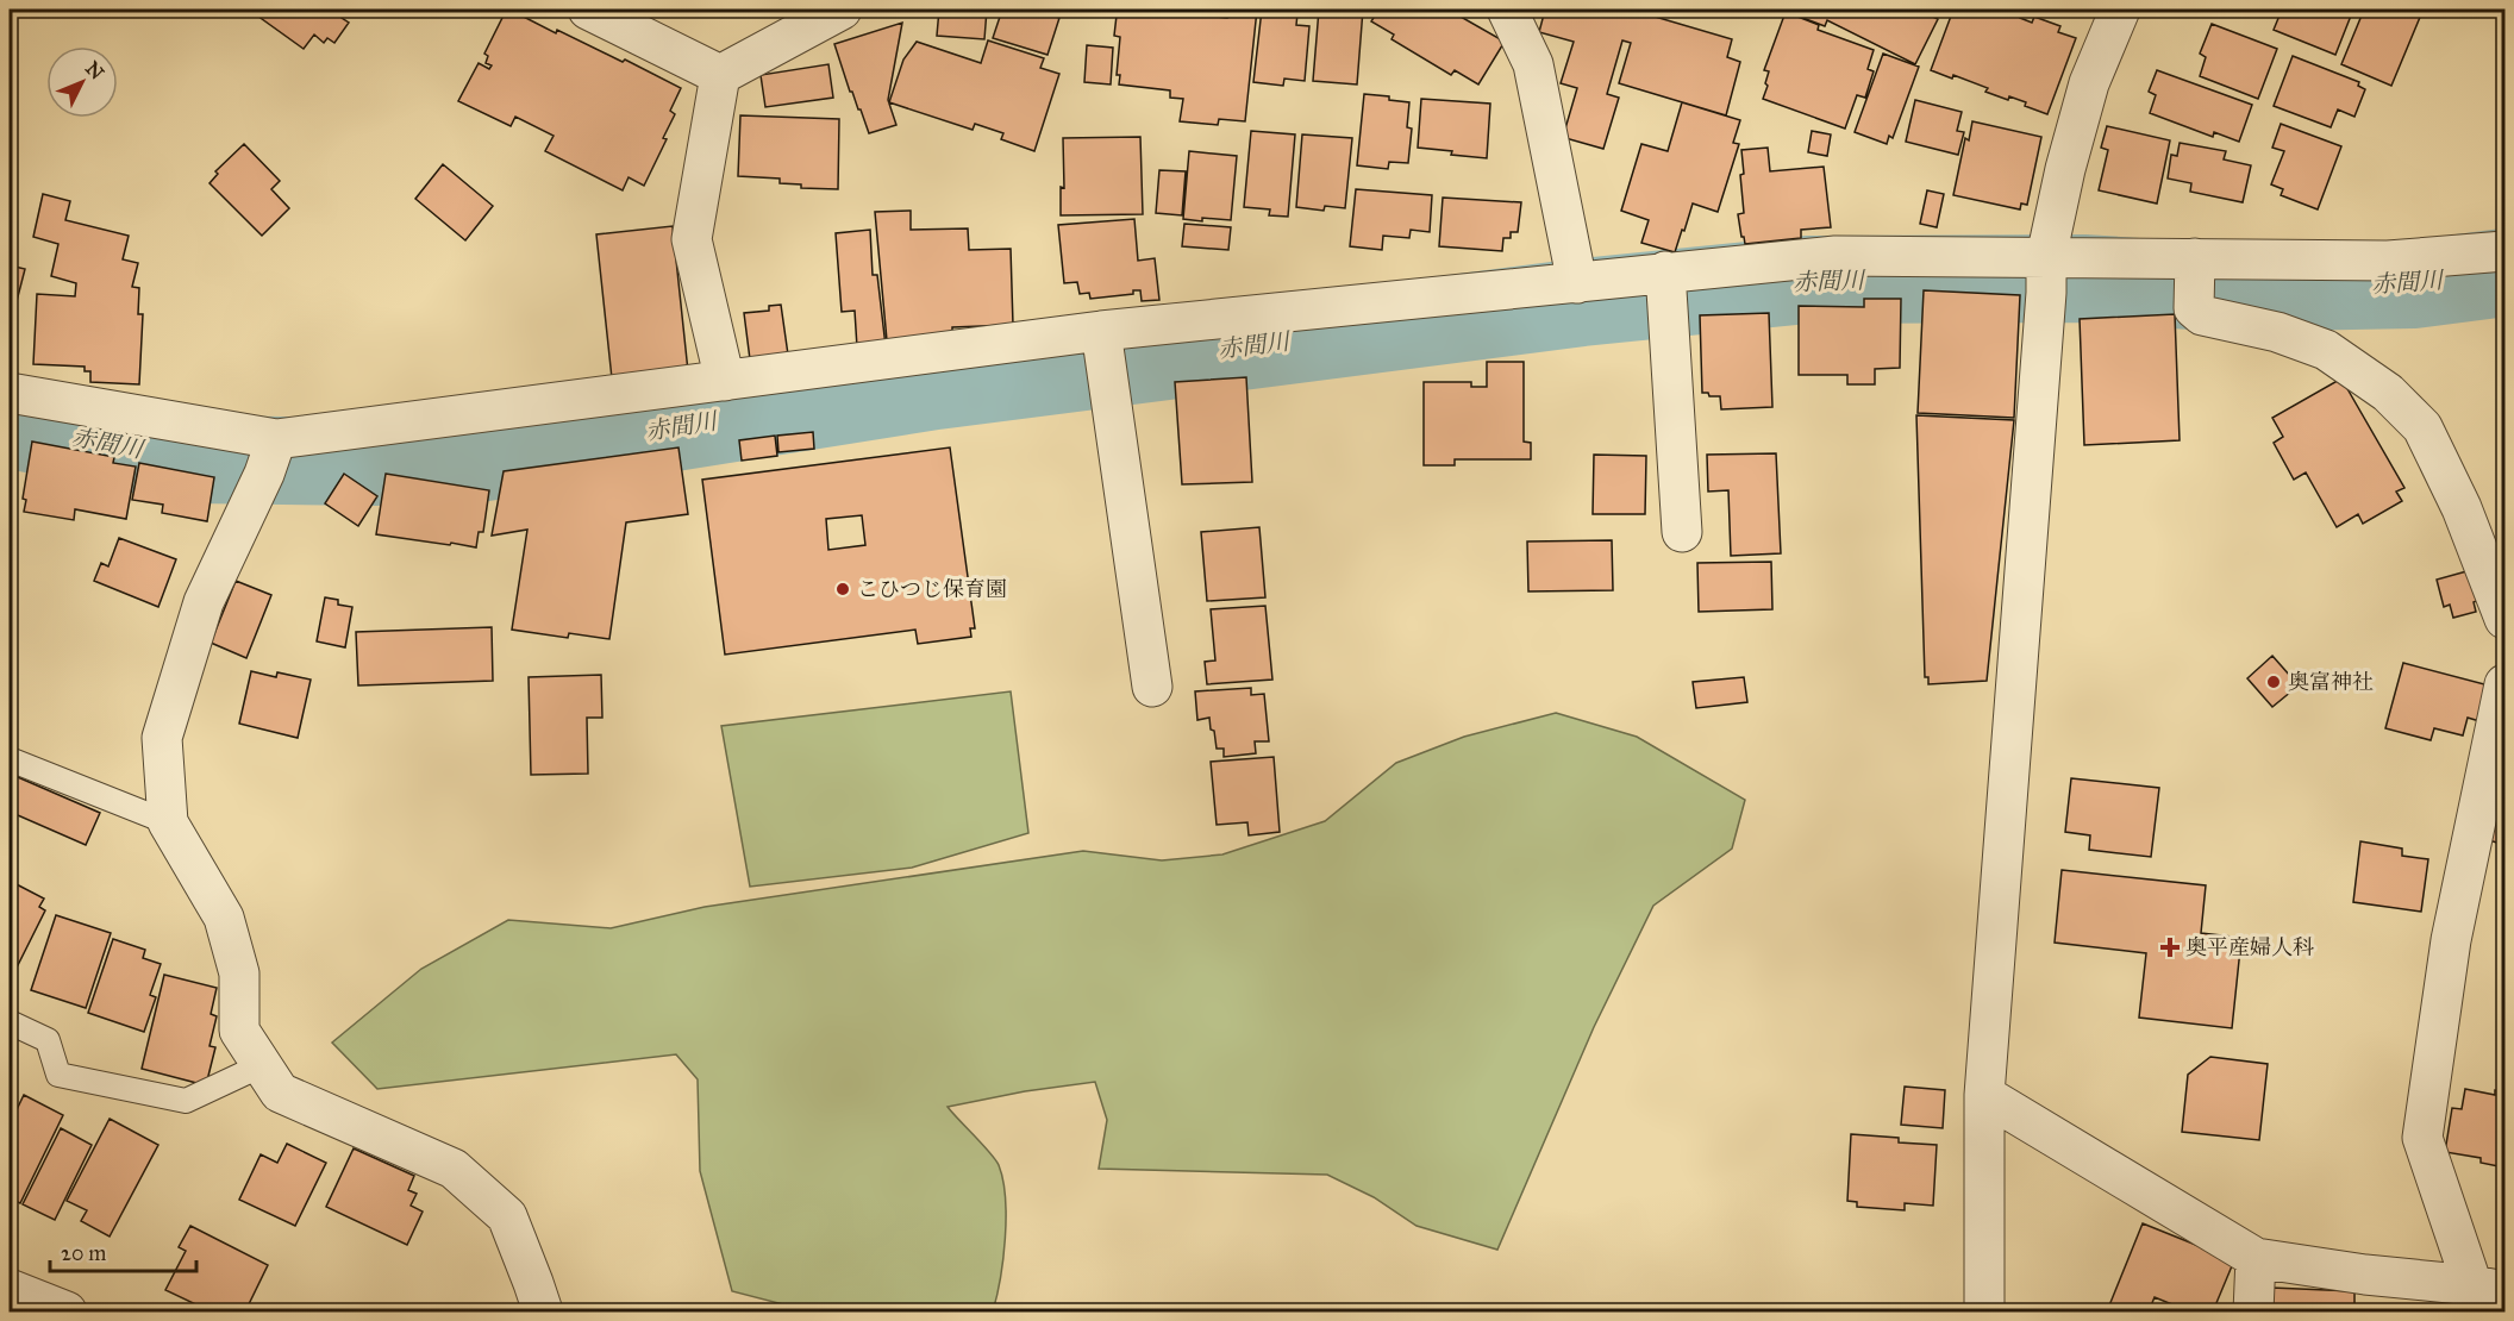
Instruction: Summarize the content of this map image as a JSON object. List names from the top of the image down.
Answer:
{
  "water": ["赤間川"],
  "places": {
    "other": ["こひつじ保育園", "奥富神社"],
    "health": ["奥平産婦人科"]
  },
  "scale_bar": "20 m",
  "north": "top right"
}
